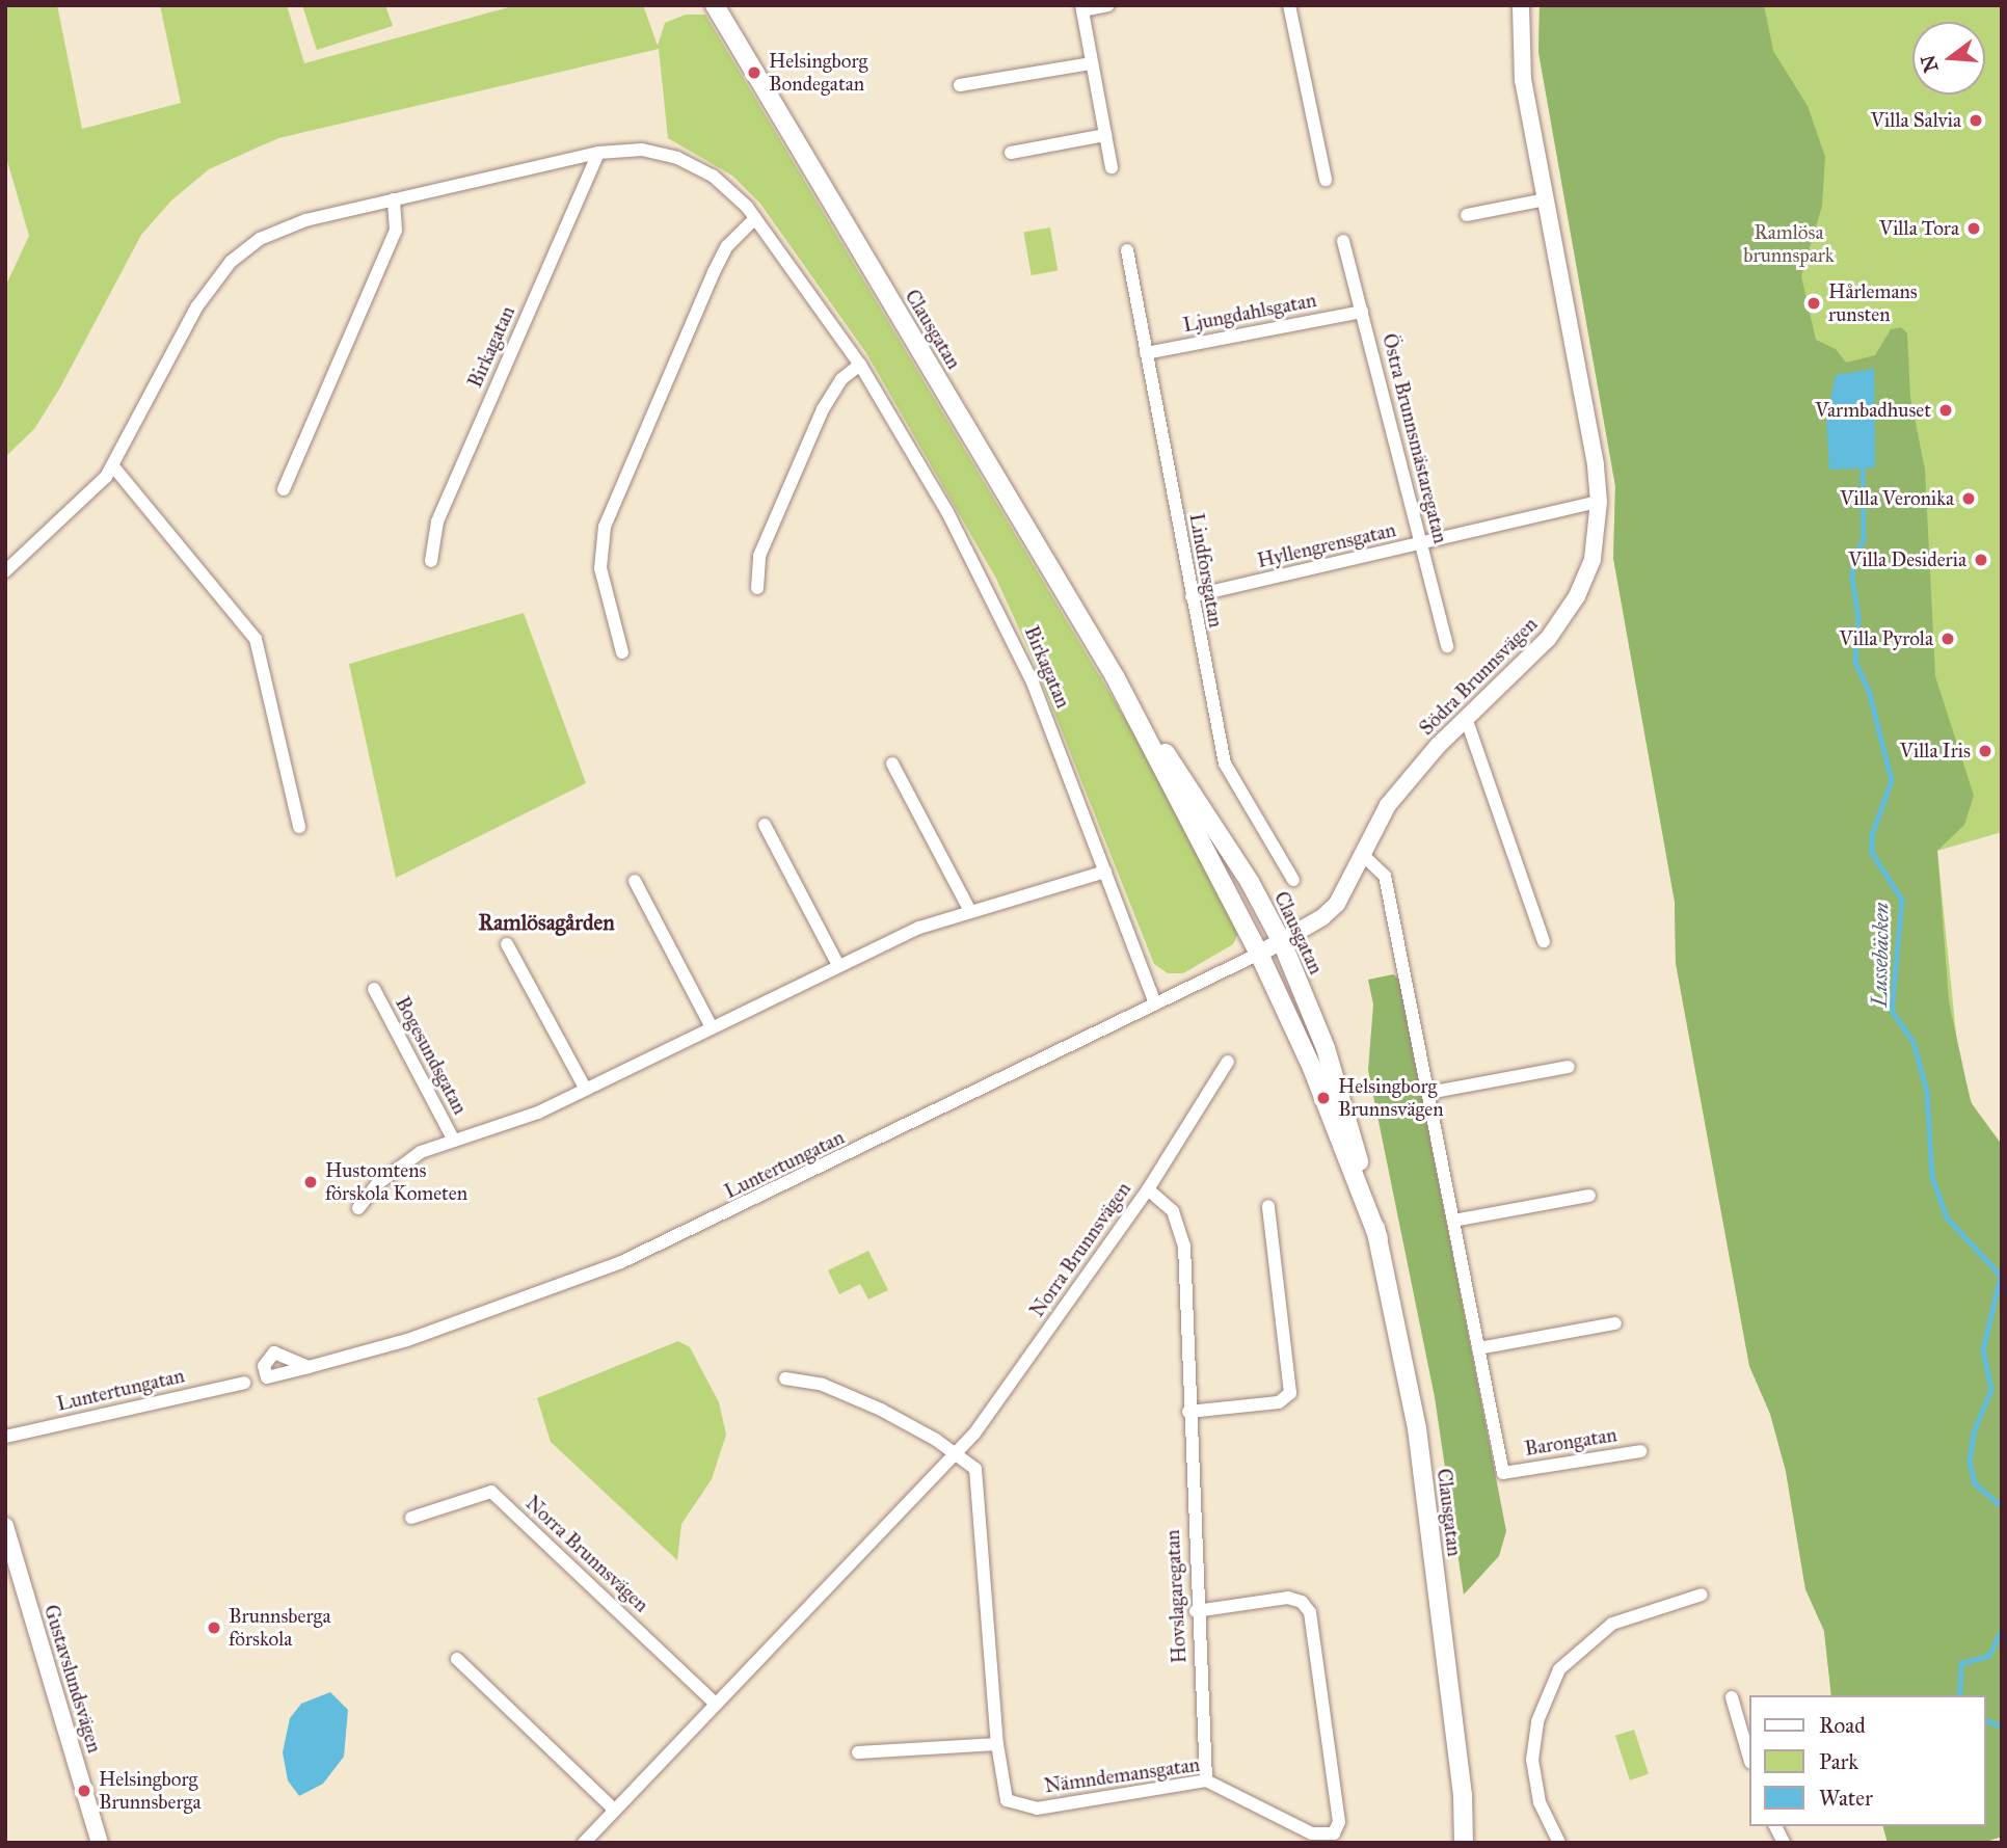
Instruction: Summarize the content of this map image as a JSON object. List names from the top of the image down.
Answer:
{
  "streets": {
    "main road": ["Clausgatan"],
    "street": [
      "Ljungdahlsgatan",
      "Birkagatan",
      "Östra Brunnsmästaregatan",
      "Hyllengrensgatan",
      "Lindforsgatan",
      "Södra Brunnsvägen",
      "Bogesundsgatan",
      "Luntertungatan",
      "Norra Brunnsvägen",
      "Barongatan",
      "Hovslagaregatan",
      "Gustavslundsvägen",
      "Nämndemansgatan"
    ]
  },
  "crossings": [
    ["Ljungdahlsgatan", "Östra Brunnsmästaregatan"],
    ["Ljungdahlsgatan", "Lindforsgatan"],
    ["Clausgatan", "Södra Brunnsvägen"],
    ["Clausgatan", "Luntertungatan"],
    ["Birkagatan", "Bogesundsgatan"],
    ["Birkagatan", "Luntertungatan"],
    ["Östra Brunnsmästaregatan", "Hyllengrensgatan"],
    ["Hyllengrensgatan", "Lindforsgatan"],
    ["Hyllengrensgatan", "Södra Brunnsvägen"],
    ["Södra Brunnsvägen", "Luntertungatan"],
    ["Södra Brunnsvägen", "Barongatan"],
    ["Norra Brunnsvägen", "Hovslagaregatan"],
    ["Norra Brunnsvägen", "Nämndemansgatan"],
    ["Hovslagaregatan", "Nämndemansgatan"]
  ],
  "districts": ["Ramlösagården"],
  "water": ["Lussebäcken"],
  "parks": ["Ramlösa brunnspark"],
  "places": [
    "Helsingborg Bondegatan",
    "Villa Salvia",
    "Villa Tora",
    "Hårlemans runsten",
    "Varmbadhuset",
    "Villa Veronika",
    "Villa Desideria",
    "Villa Pyrola",
    "Villa Iris",
    "Helsingborg Brunnsvägen",
    "Hustomtens förskola Kometen",
    "Brunnsberga förskola",
    "Helsingborg Brunnsberga"
  ],
  "legend": ["Road", "Park", "Water"],
  "north": "left"
}
